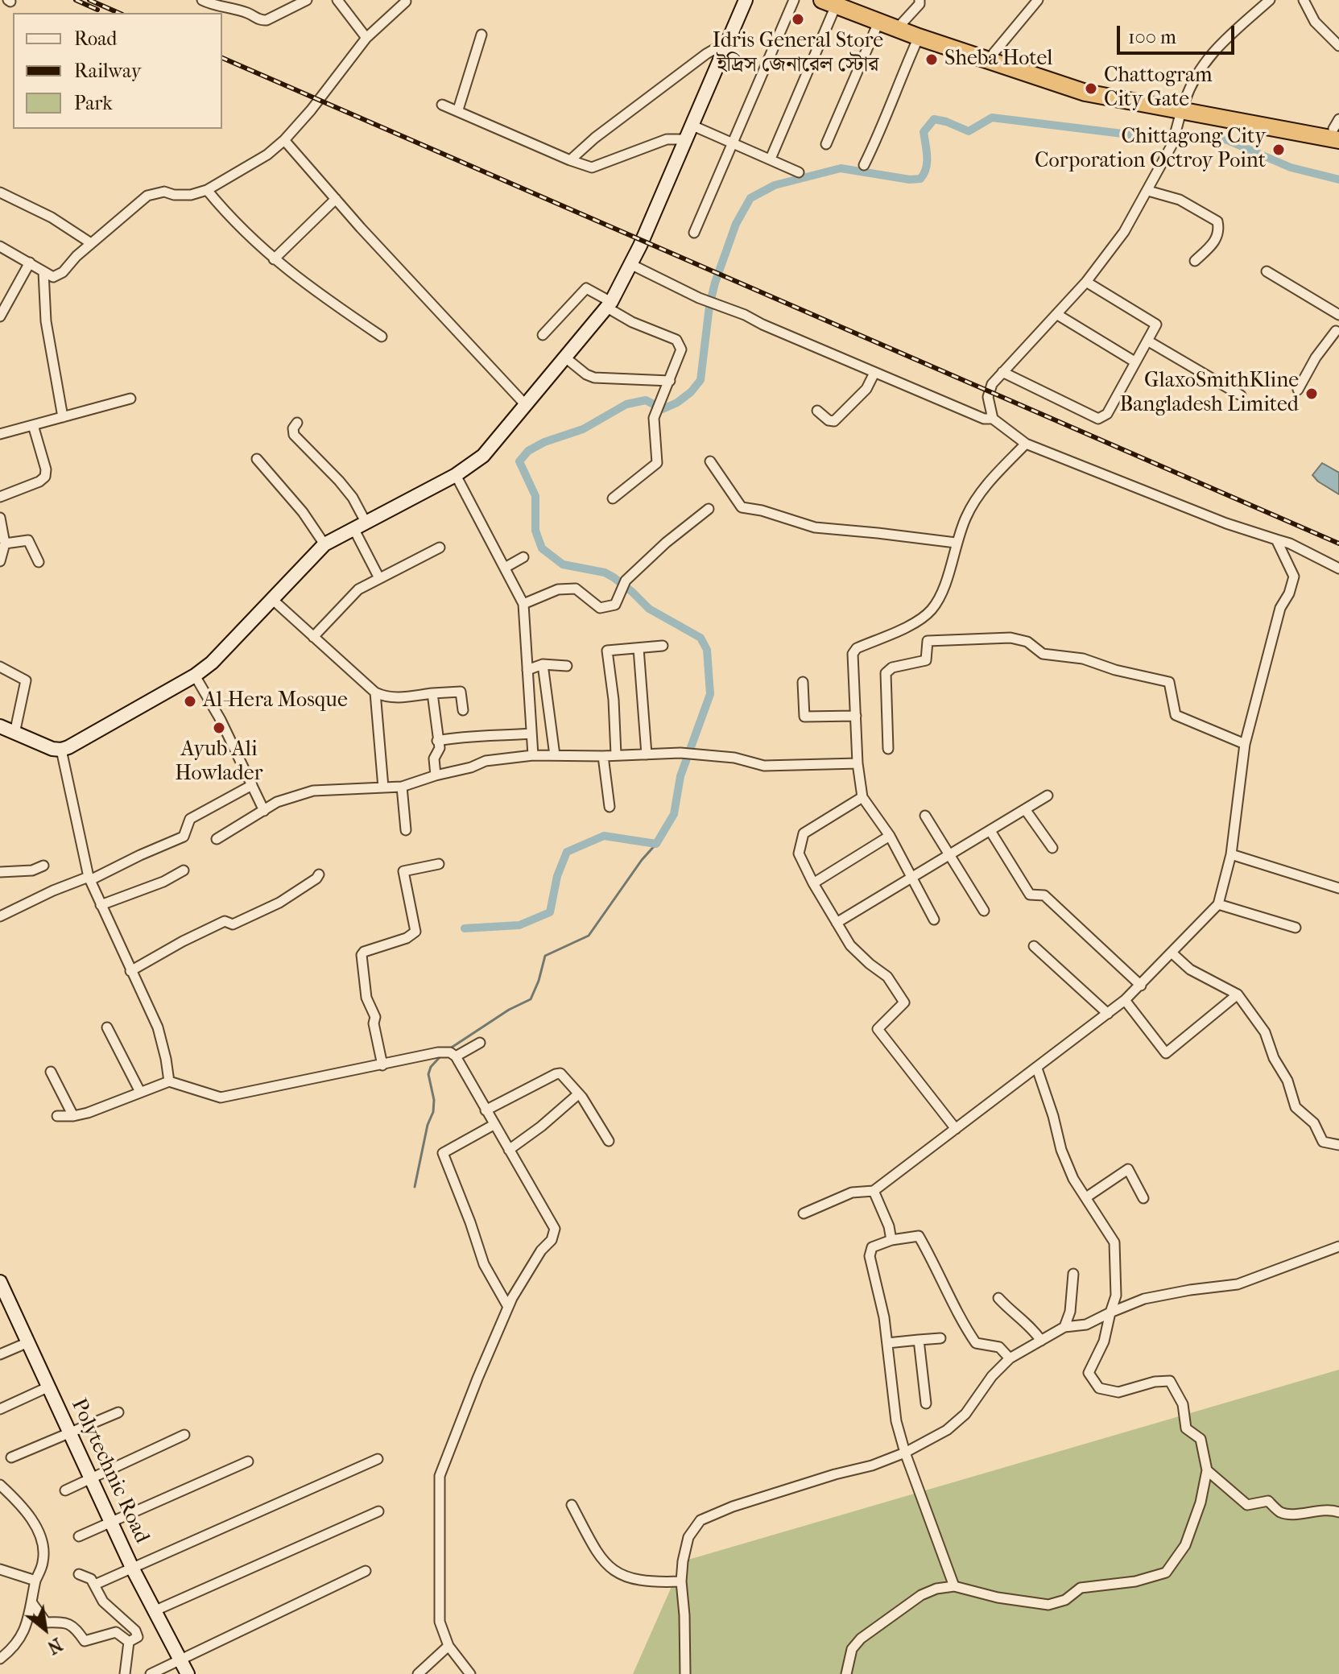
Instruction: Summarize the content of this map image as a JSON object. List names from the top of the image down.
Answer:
{
  "streets": {
    "street": ["Polytechnic Road"]
  },
  "places": [
    "Idris General Store ইদ্রিস জেনারেল স্টোর",
    "Sheba Hotel",
    "Chattogram City Gate",
    "Chittagong City Corporation Octroy Point",
    "GlaxoSmithKline Bangladesh Limited",
    "Al-Hera Mosque",
    "Ayub Ali Howlader"
  ],
  "legend": ["Road", "Railway", "Park"],
  "scale_bar": "100 m",
  "north": "bottom right"
}
